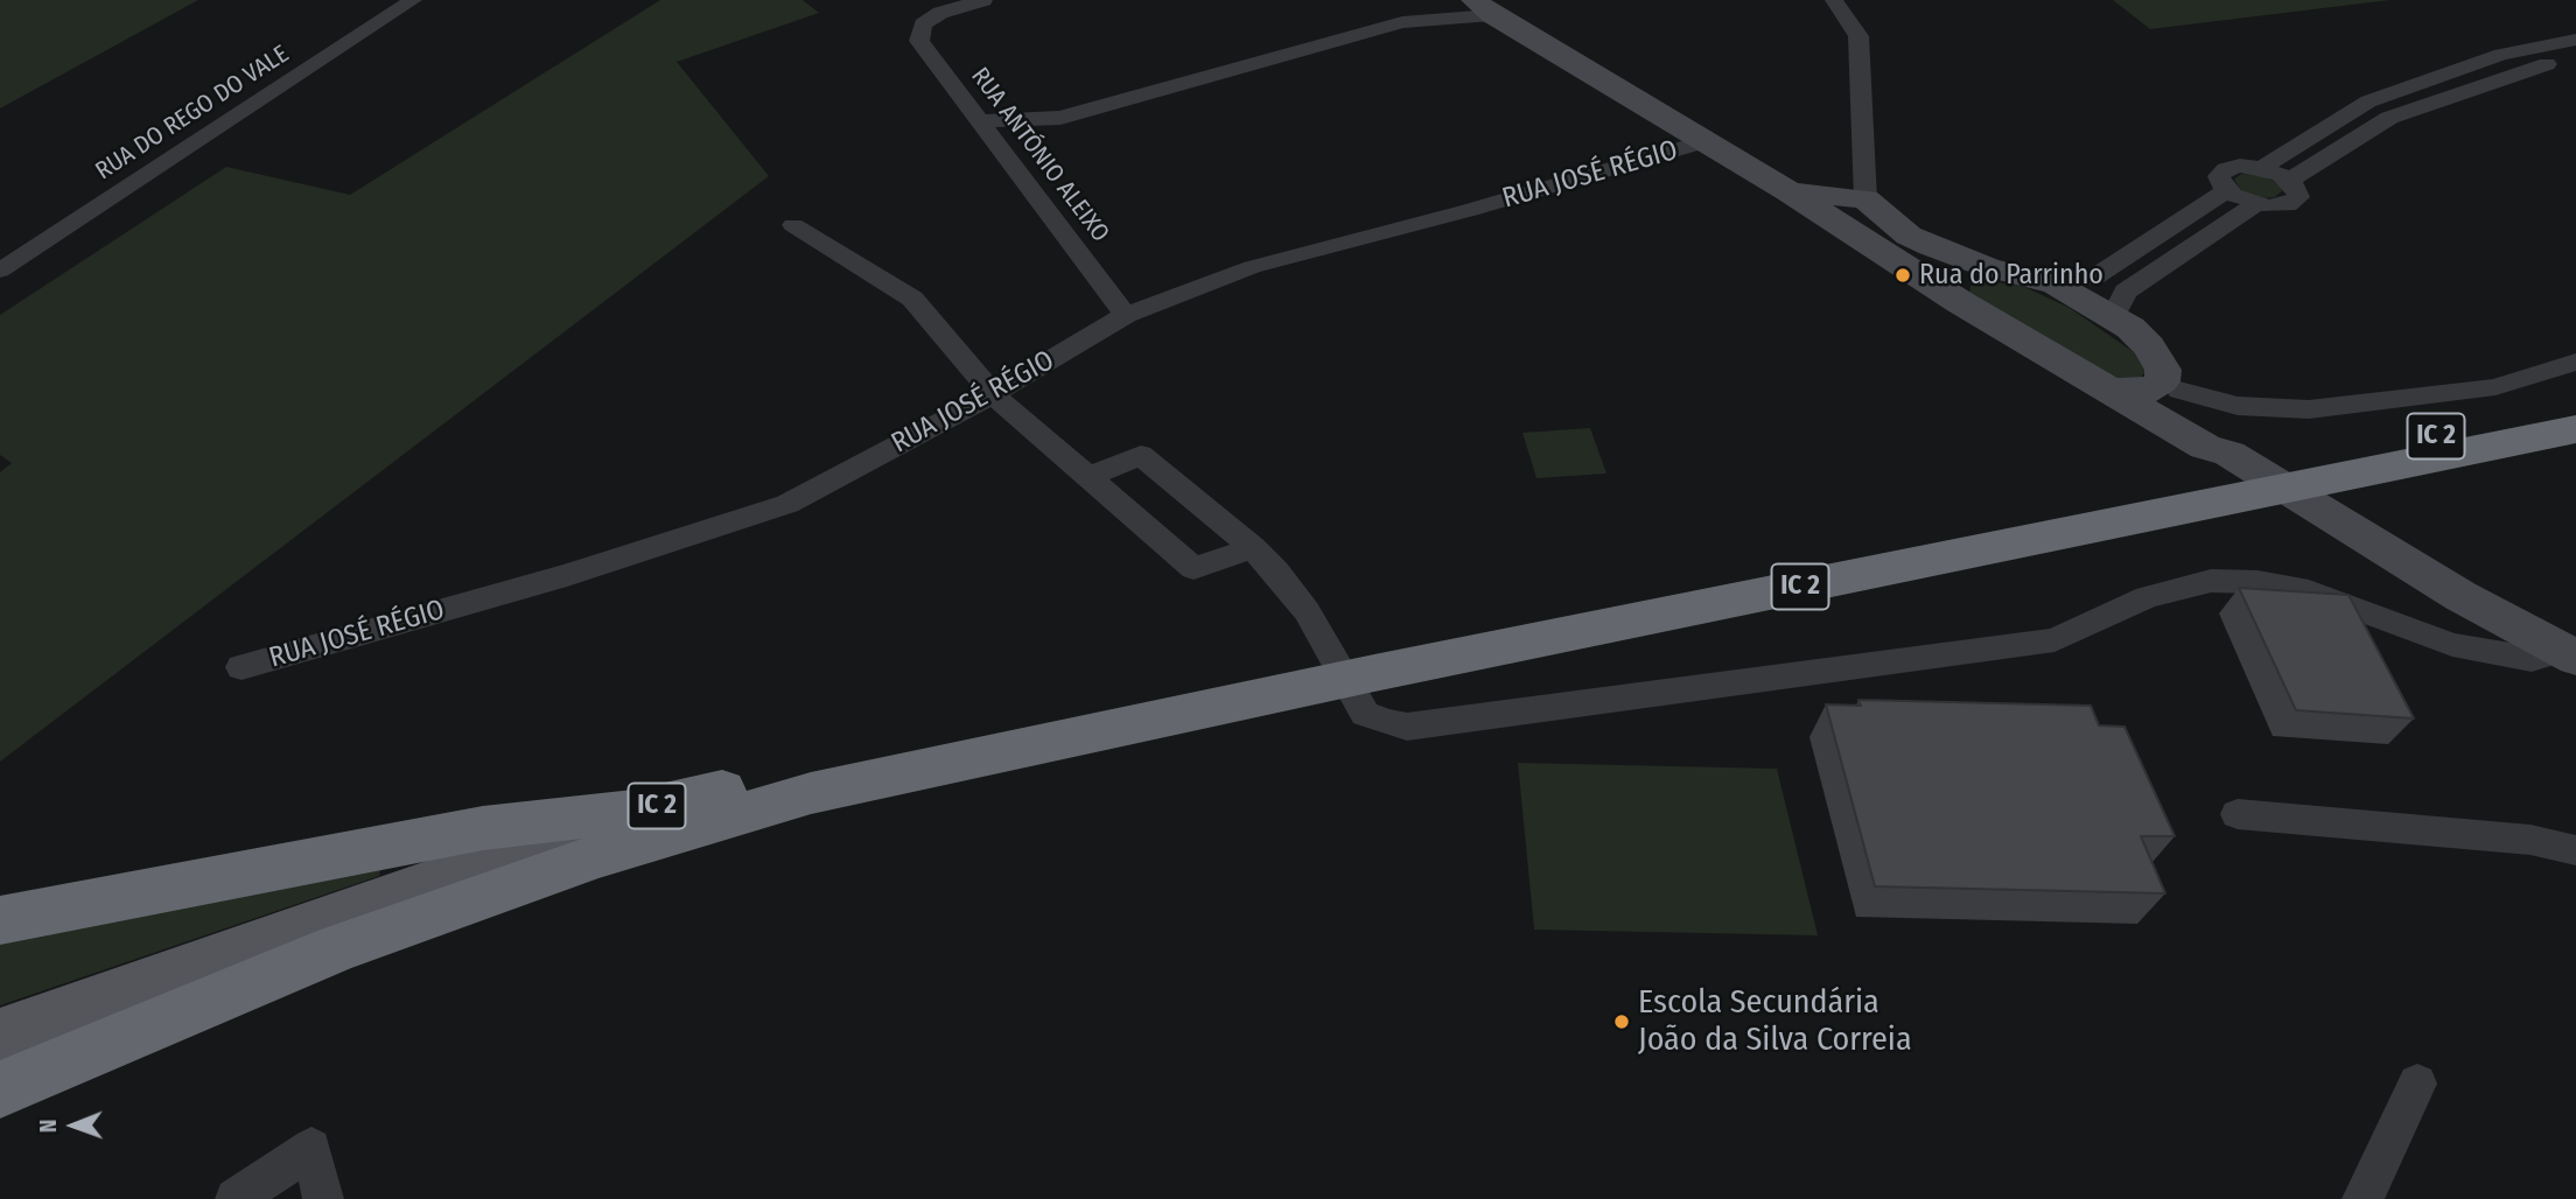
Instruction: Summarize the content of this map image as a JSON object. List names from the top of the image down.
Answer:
{
  "streets": {
    "highway": ["IC 2"],
    "street": ["RUA DO REGO DO VALE", "RUA ANTÓNIO ALEIXO", "RUA JOSÉ RÉGIO"]
  },
  "crossings": [
    ["RUA ANTÓNIO ALEIXO", "RUA JOSÉ RÉGIO"]
  ],
  "places": ["Rua do Parrinho", "Escola Secundária João da Silva Correia"],
  "north": "left"
}
